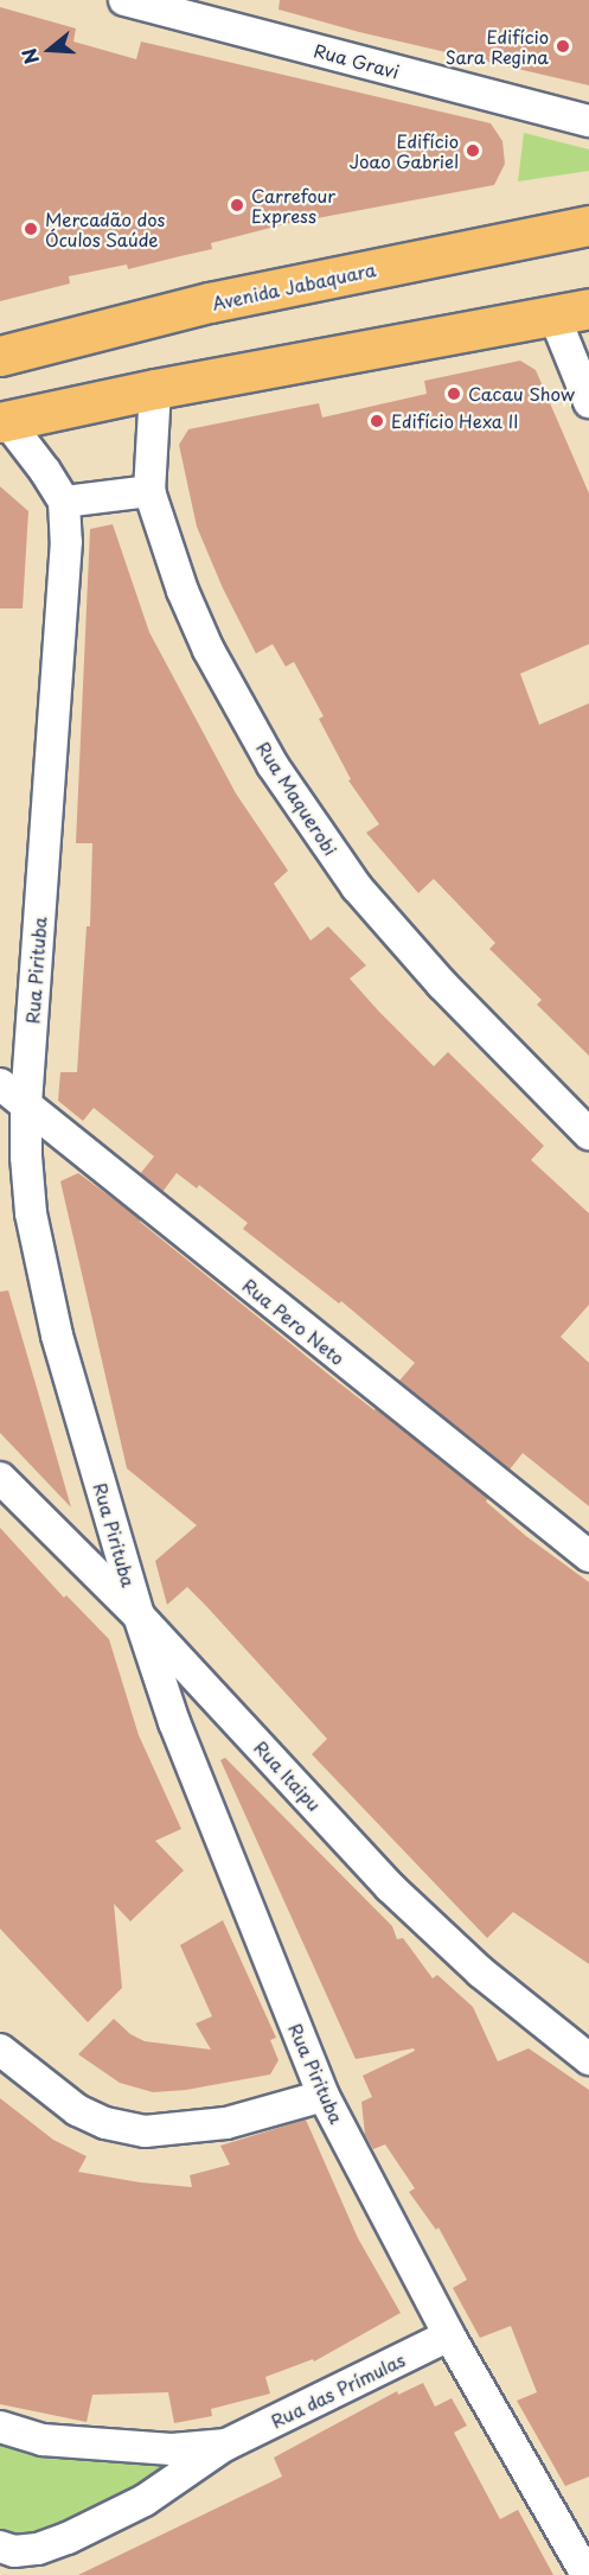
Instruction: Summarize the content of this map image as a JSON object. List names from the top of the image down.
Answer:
{
  "streets": {
    "main road": ["Avenida Jabaquara"],
    "street": [
      "Rua Gravi",
      "Rua Maquerobi",
      "Rua Pirituba",
      "Rua Pero Neto",
      "Rua Itaipu",
      "Rua das Prímulas"
    ]
  },
  "crossings": [
    ["Rua Pirituba", "Rua Pero Neto"],
    ["Rua Pirituba", "Rua Itaipu"],
    ["Rua Pirituba", "Rua das Prímulas"]
  ],
  "places": [
    "Edifício Sara Regina",
    "Edifício Joao Gabriel",
    "Carrefour Express",
    "Mercadão dos Óculos Saúde",
    "Cacau Show",
    "Edifício Hexa II"
  ],
  "north": "left"
}
